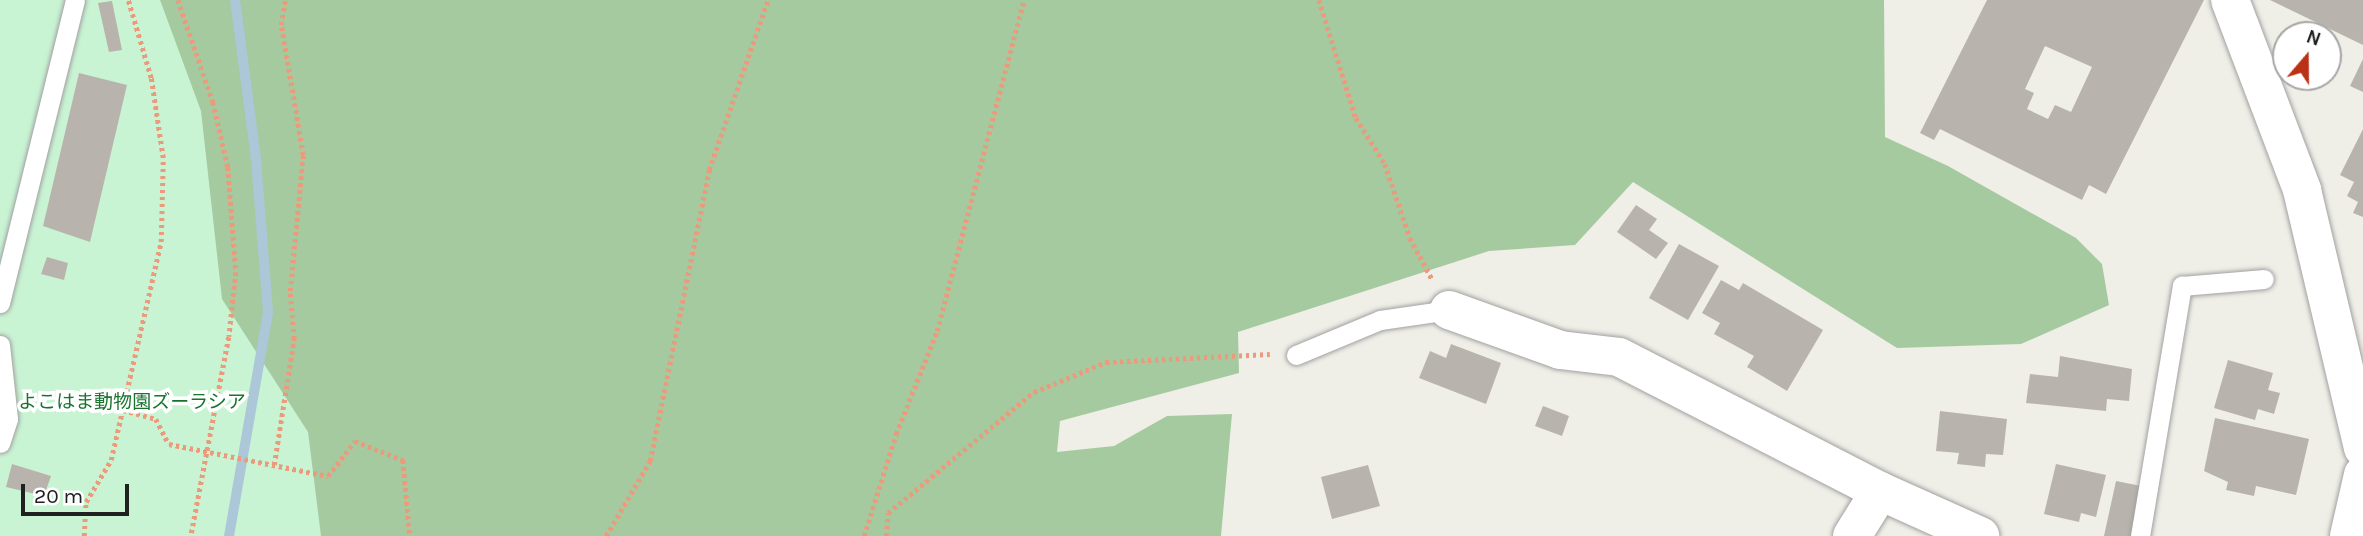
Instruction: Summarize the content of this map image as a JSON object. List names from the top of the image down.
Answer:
{
  "parks": ["よこはま動物園ズーラシア"],
  "scale_bar": "20 m",
  "north": "top"
}
